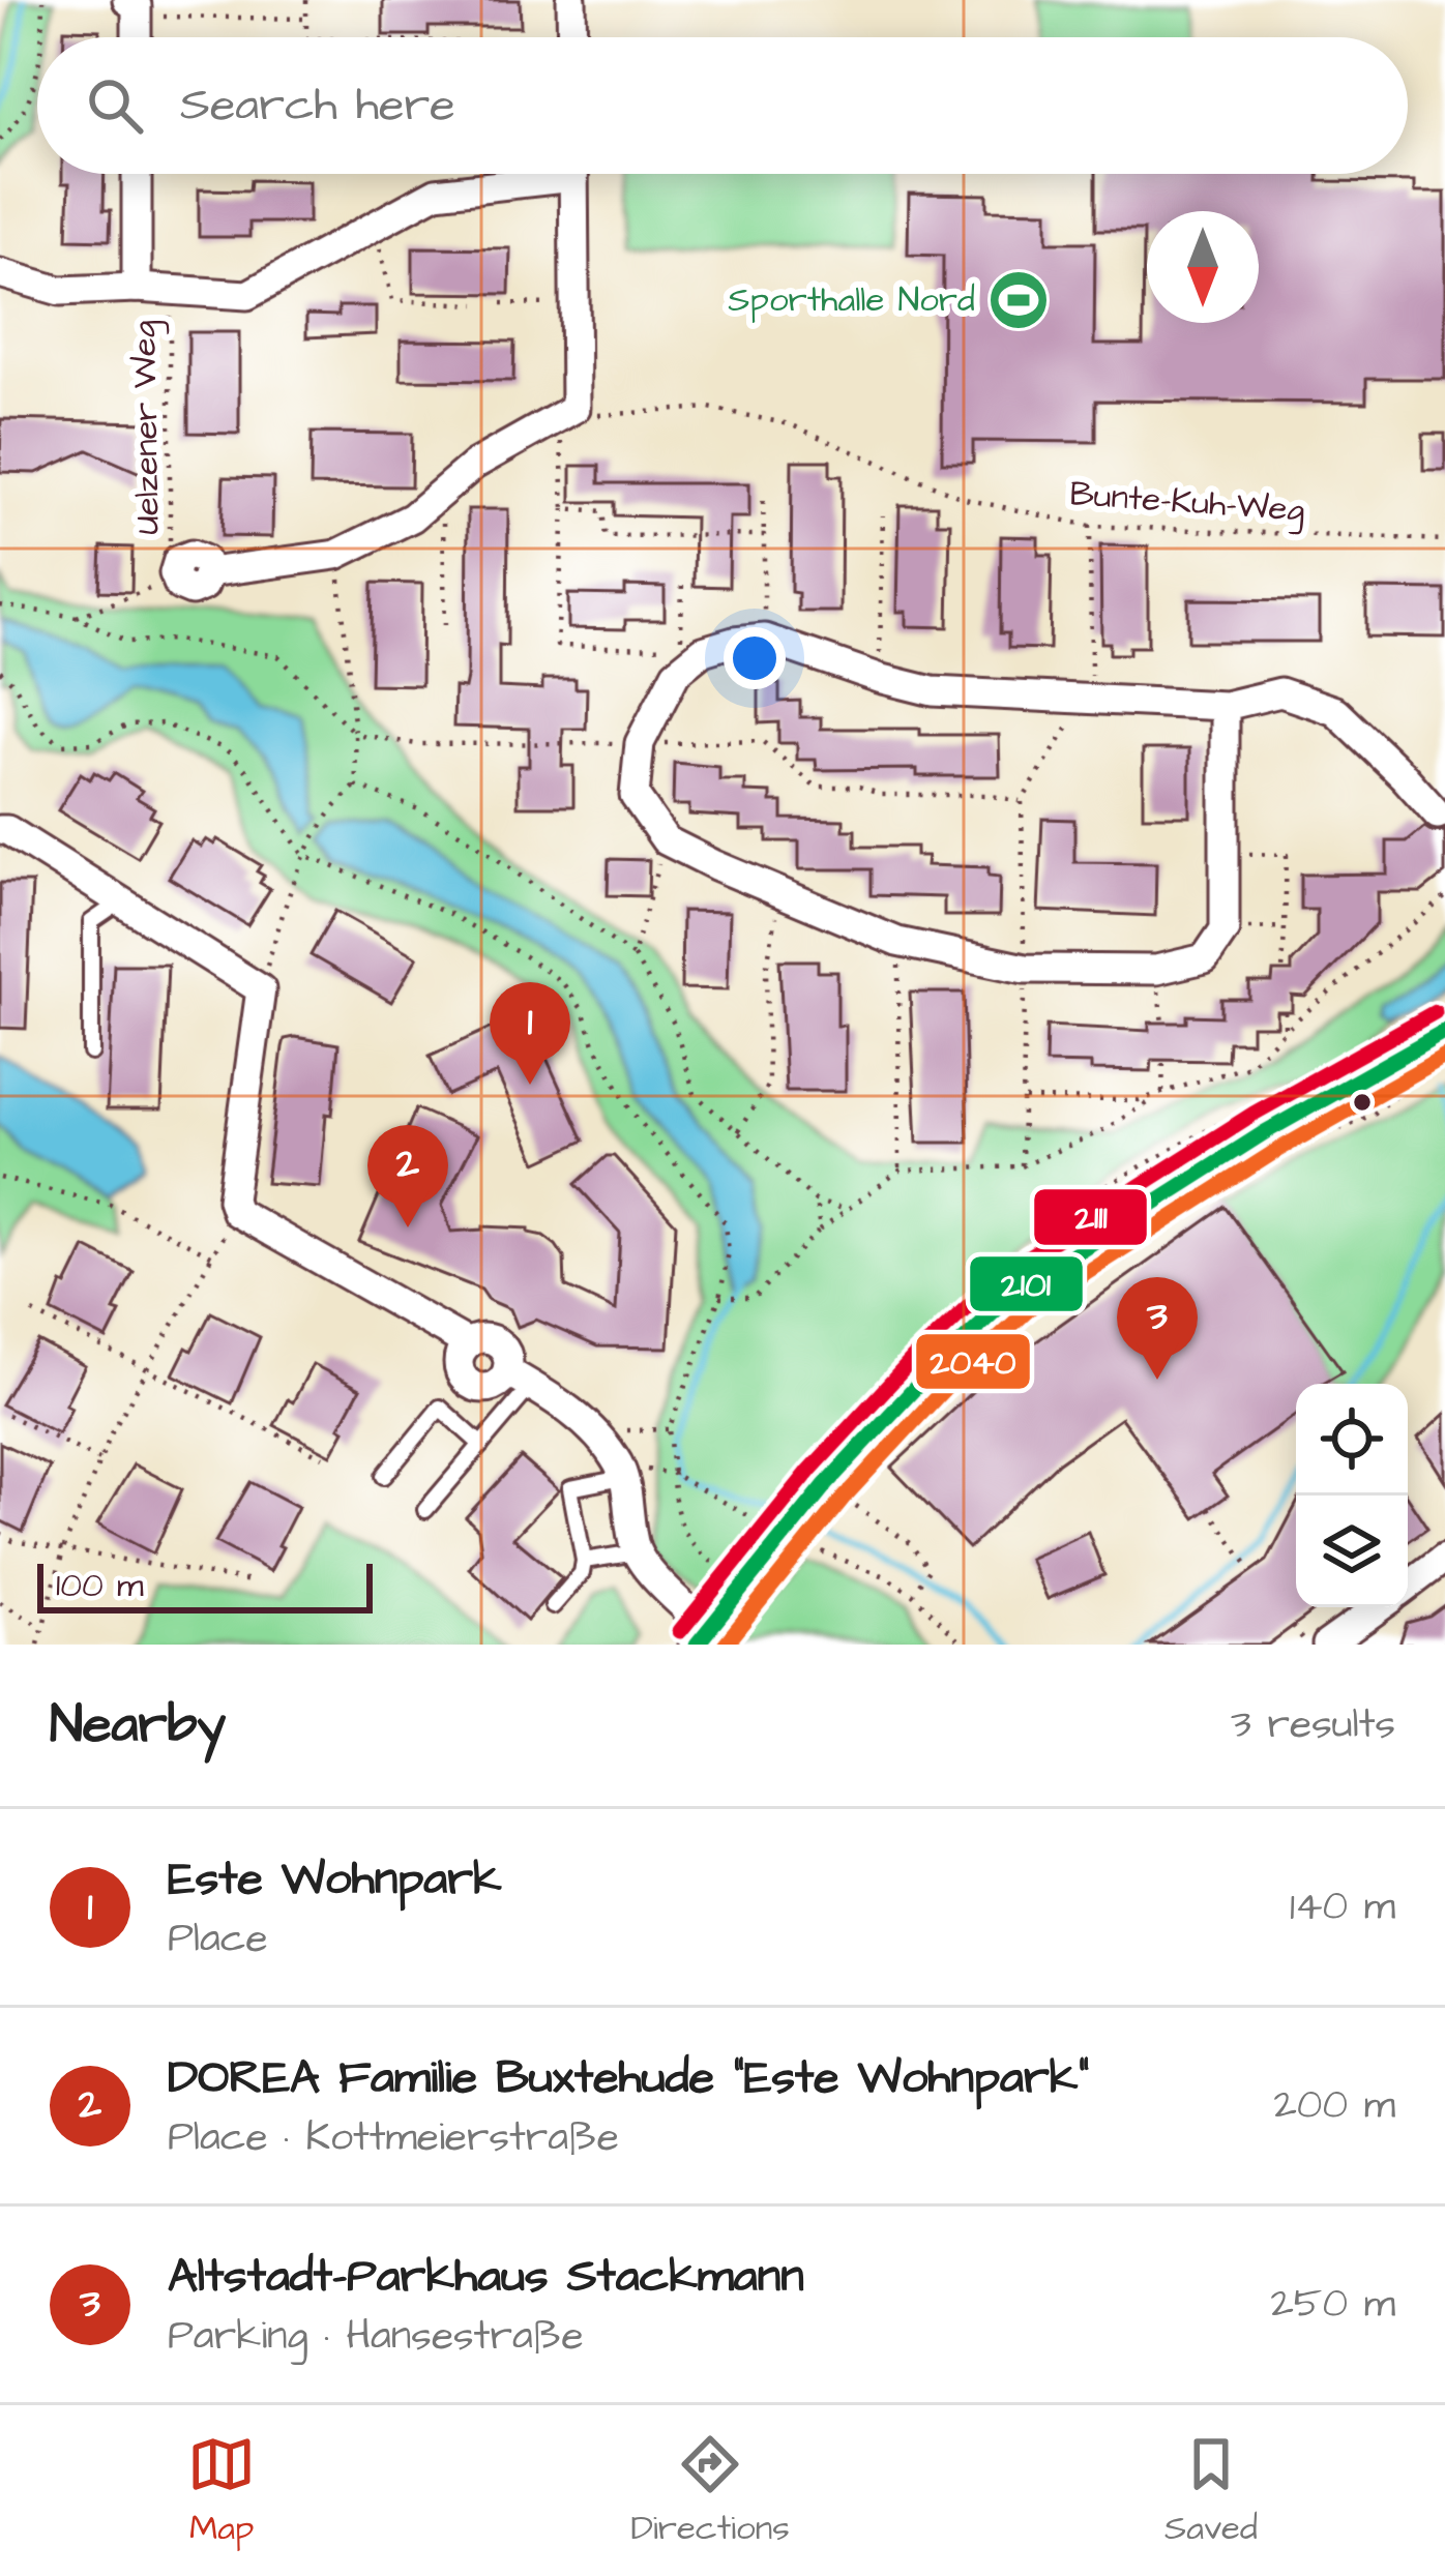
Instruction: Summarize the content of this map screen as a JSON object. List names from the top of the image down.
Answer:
{
  "streets": {
    "path": ["Uelzener Weg", "Bunte-Kuh-Weg"]
  },
  "places": {
    "sports": ["Sporthalle Nord"]
  },
  "lines": ["transit line 2111", "transit line 2101", "transit line 2040"],
  "scale_bar": "100 m",
  "north": "bottom",
  "page": {
    "search": "Search here",
    "pins": ["1", "2", "3"],
    "scale": "100 m",
    "heading": ["Nearby", "3 results"],
    "list": [
      {
        "mark": "1",
        "name": "Este Wohnpark",
        "note": "Place",
        "value": "140 m"
      },
      {
        "mark": "2",
        "name": "DOREA Familie Buxtehude \"Este Wohnpark\"",
        "note": "Place · Kottmeierstraße",
        "value": "200 m"
      },
      {
        "mark": "3",
        "name": "Altstadt-Parkhaus Stackmann",
        "note": "Parking · Hansestraße",
        "value": "250 m"
      }
    ],
    "nav": ["Map", "Directions", "Saved"]
  }
}
